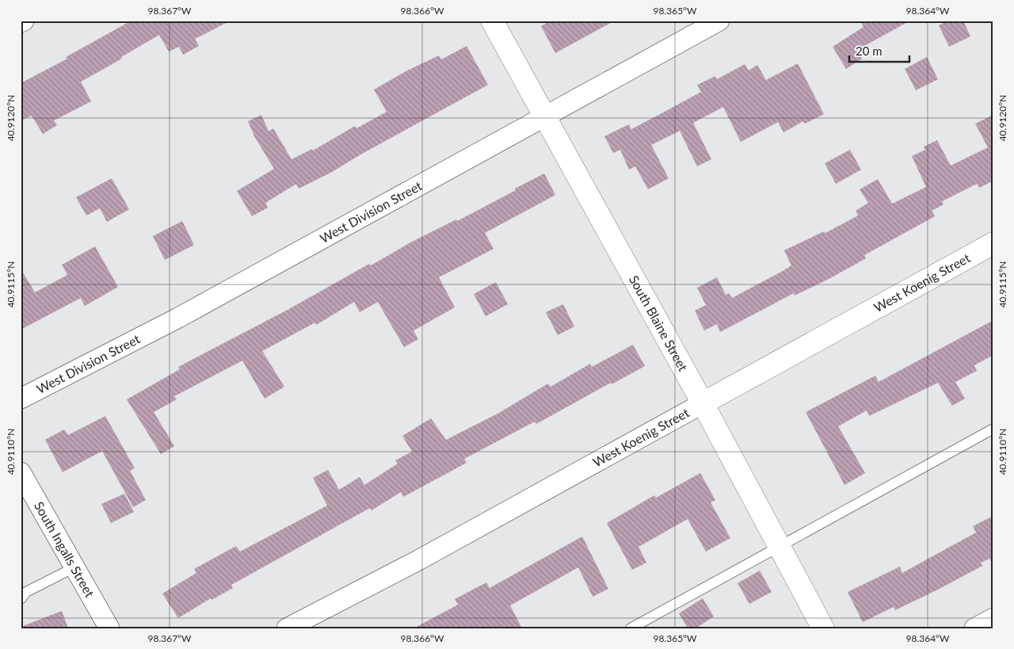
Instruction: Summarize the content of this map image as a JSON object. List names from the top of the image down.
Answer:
{
  "streets": {
    "street": [
      "West Division Street",
      "West Koenig Street",
      "South Blaine Street",
      "South Ingalls Street"
    ]
  },
  "crossings": [
    ["West Division Street", "South Blaine Street"],
    ["West Koenig Street", "South Blaine Street"]
  ],
  "scale_bar": "20 m",
  "coordinates": [
    "98.367°W",
    "98.366°W",
    "98.365°W",
    "98.364°W",
    "40.9120°N",
    "40.9115°N",
    "40.9110°N"
  ]
}
